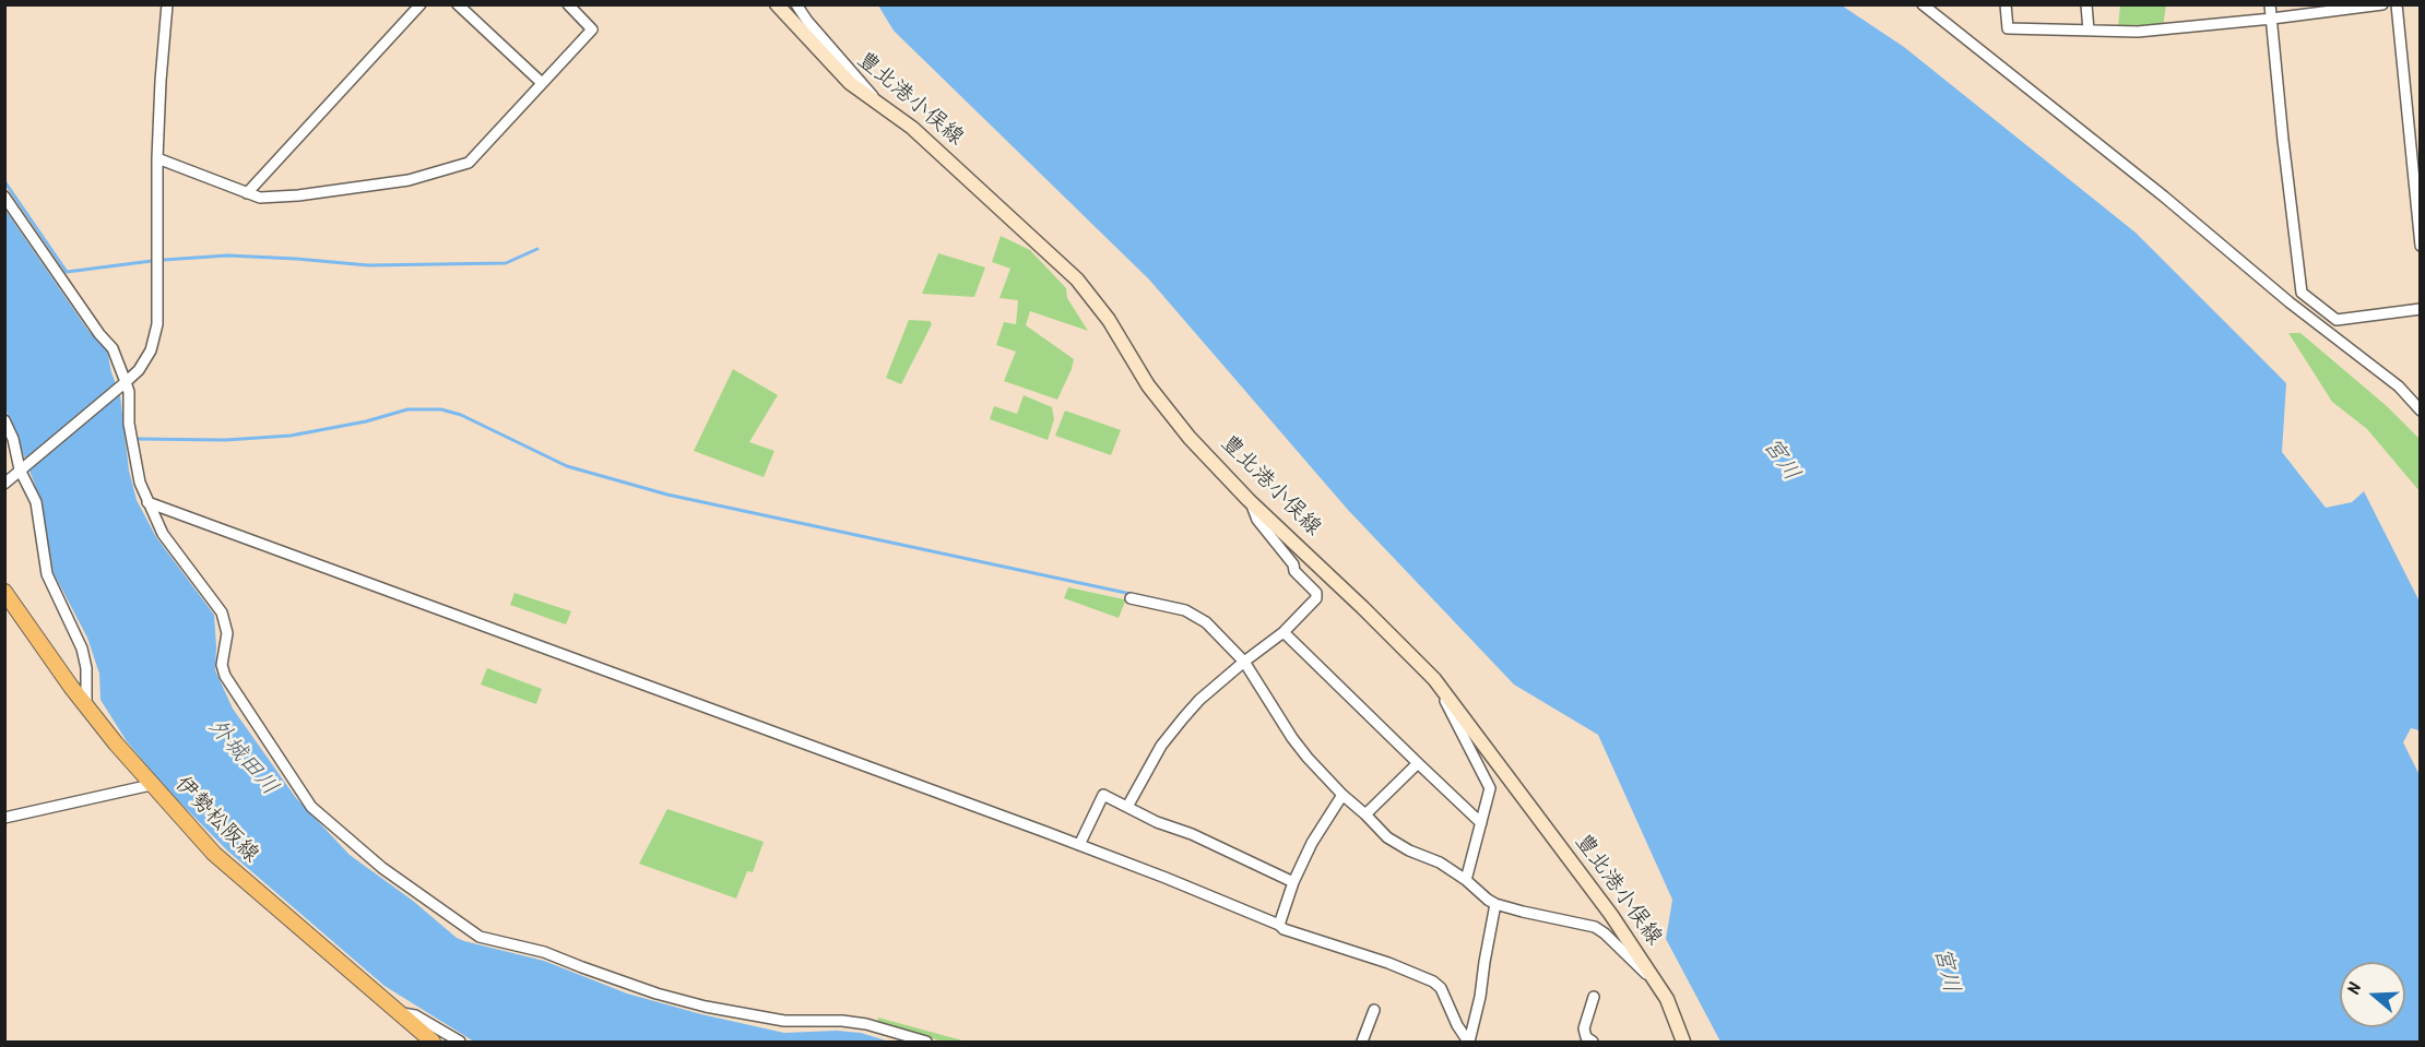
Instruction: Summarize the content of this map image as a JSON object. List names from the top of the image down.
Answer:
{
  "streets": {
    "main road": ["豊北港小俣線", "伊勢松阪線"]
  },
  "water": ["宮川", "外城田川"],
  "north": "left"
}
